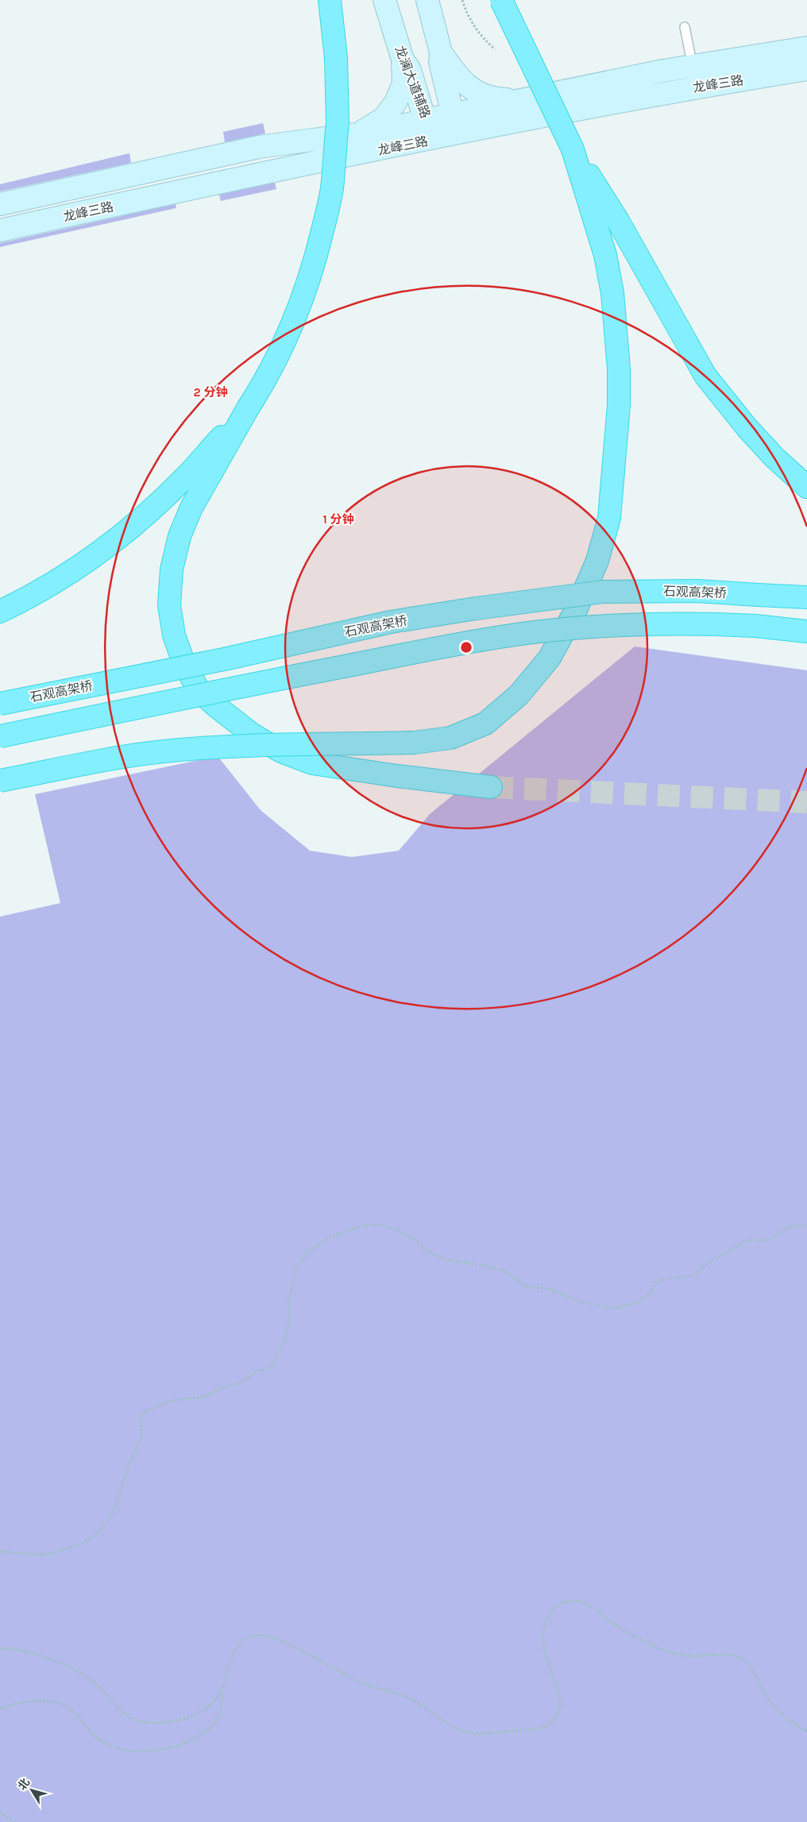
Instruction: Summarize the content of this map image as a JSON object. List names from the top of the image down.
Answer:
{
  "streets": {
    "highway": ["石观高架桥"],
    "main road": ["龙澜大道辅路", "龙峰三路"]
  },
  "crossings": [
    ["龙澜大道辅路", "龙峰三路"]
  ],
  "north": "top left",
  "rings": ["2 分钟", "1 分钟"]
}
